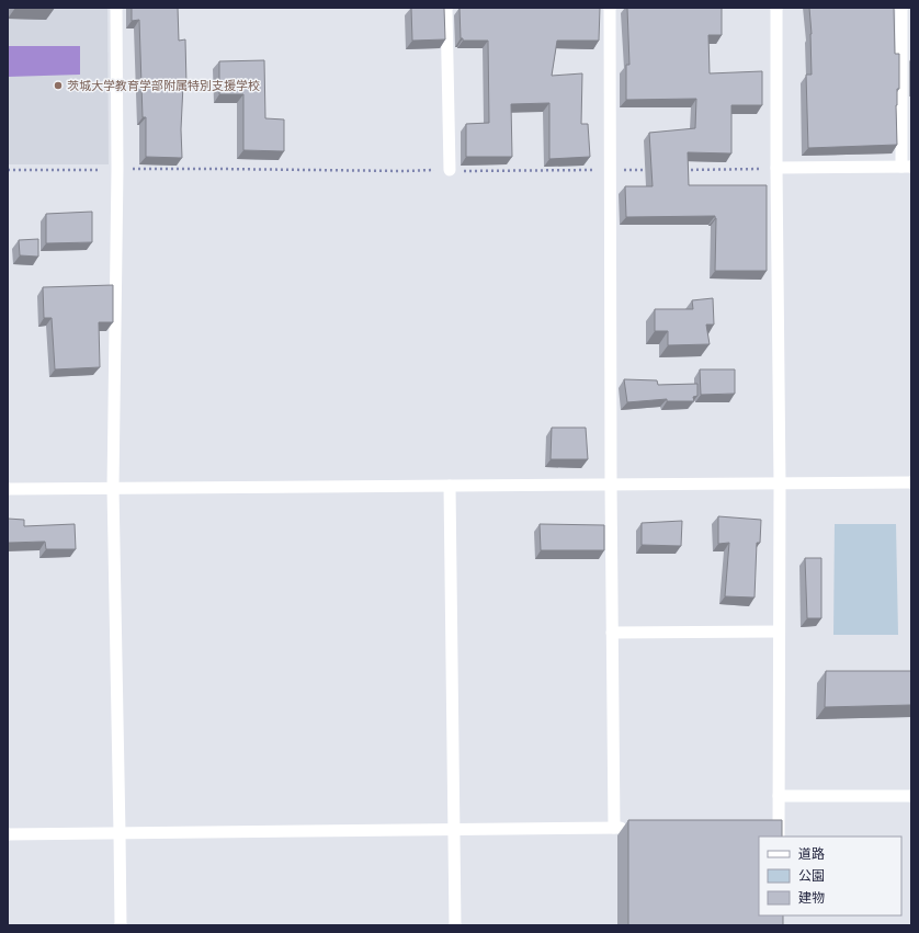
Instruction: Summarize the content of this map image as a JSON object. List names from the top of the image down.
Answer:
{
  "places": ["茨城大学教育学部附属特別支援学校"],
  "legend": ["道路", "公園", "建物"]
}
